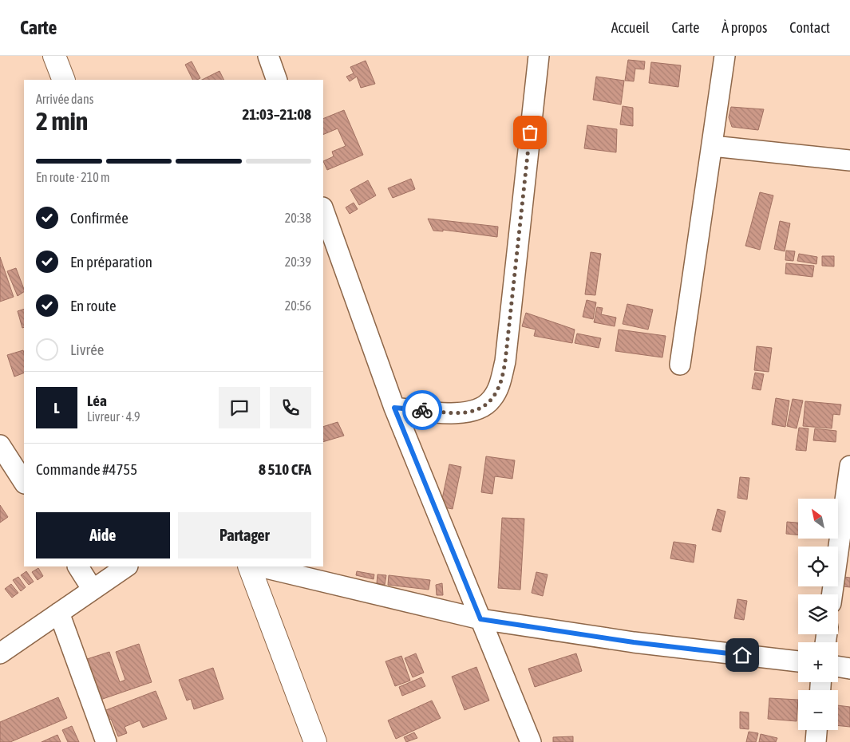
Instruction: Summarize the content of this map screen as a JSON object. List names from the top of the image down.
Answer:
{
  "north": "top left",
  "page": {
    "header": "Carte",
    "nav": [
      "Accueil",
      "Carte",
      "À propos",
      "Contact"
    ],
    "heading": ["2 min", "Arrivée dans", "21:03–21:08"],
    "panel": [
      "Léa",
      "Livreur · 4.9",
      "Commande #4755",
      "8 510 CFA"
    ],
    "bar": "En route · 210 m",
    "list": [
      ["Confirmée", "20:38"],
      ["En préparation", "20:39"],
      ["En route", "20:56"],
      "Livrée"
    ],
    "round": "L",
    "map_buttons": ["+", "−"],
    "buttons": ["Aide", "Partager"]
  }
}
